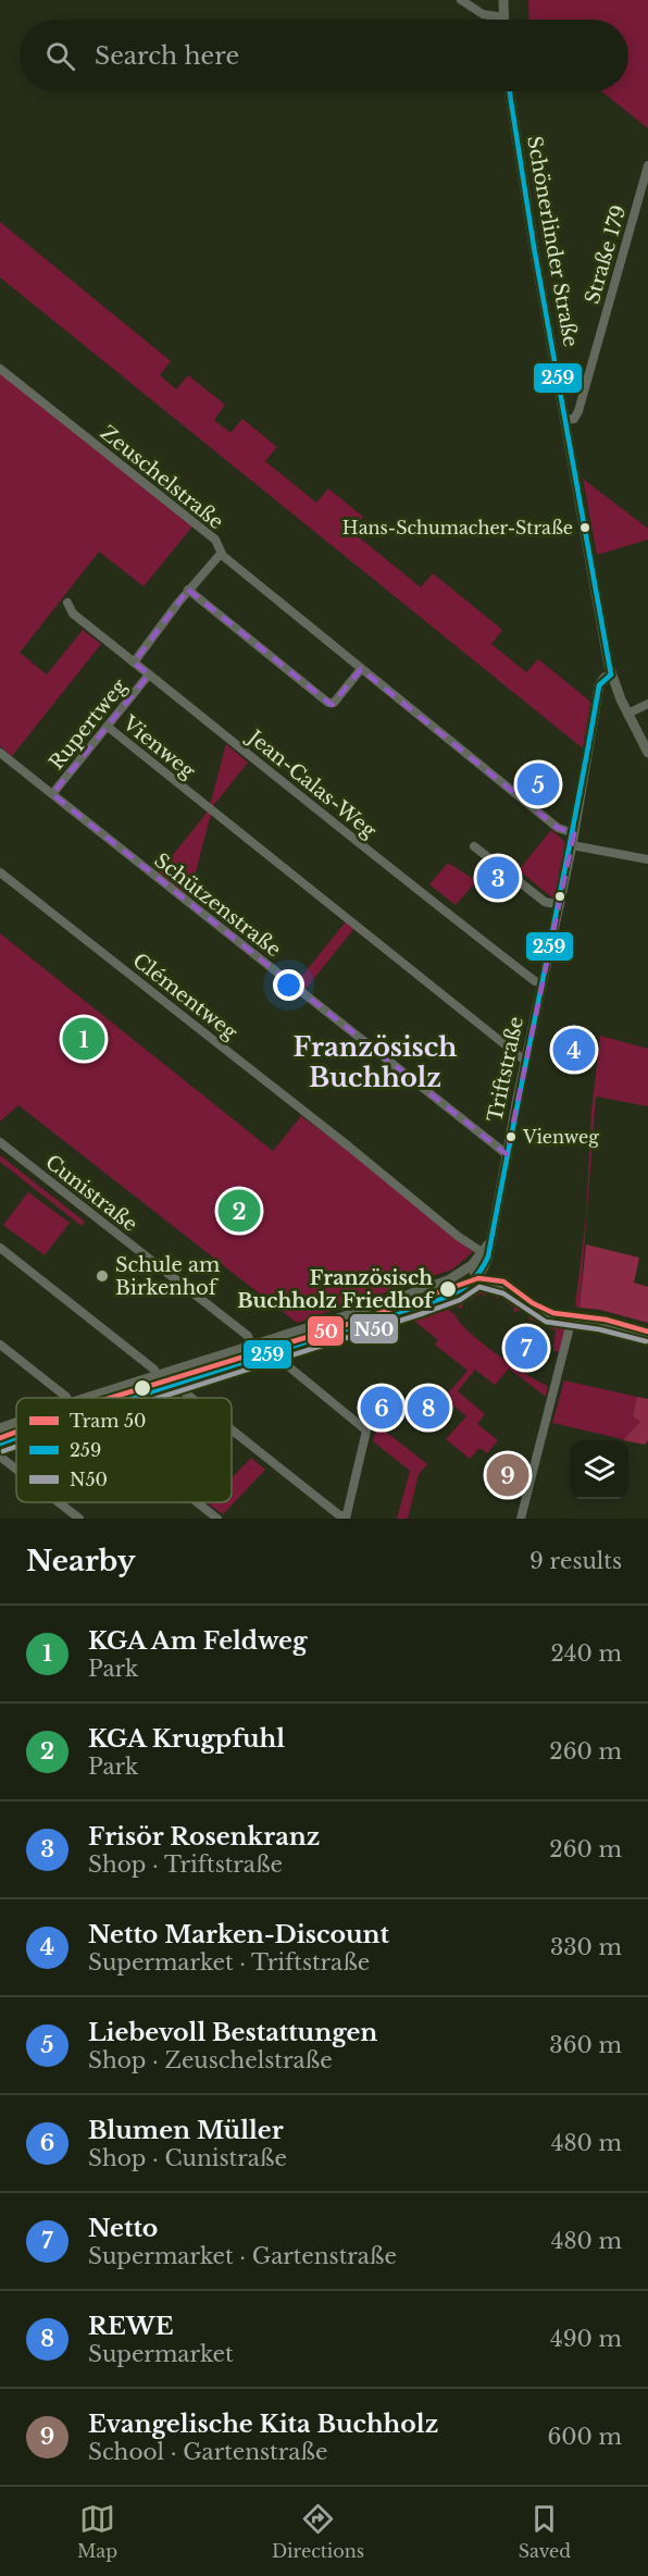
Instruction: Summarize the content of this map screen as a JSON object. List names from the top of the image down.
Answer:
{
  "streets": {
    "main road": ["Schönerlinder Straße", "Triftstraße"],
    "street": [
      "Straße 179",
      "Zeuschelstraße",
      "Rupertweg",
      "Vienweg",
      "Jean-Calas-Weg",
      "Schützenstraße",
      "Clémentweg",
      "Cunistraße"
    ]
  },
  "crossings": [
    ["Schönerlinder Straße", "Straße 179"],
    ["Schönerlinder Straße", "Triftstraße"],
    ["Zeuschelstraße", "Rupertweg"],
    ["Zeuschelstraße", "Triftstraße"],
    ["Rupertweg", "Vienweg"],
    ["Rupertweg", "Jean-Calas-Weg"],
    ["Rupertweg", "Schützenstraße"],
    ["Vienweg", "Triftstraße"],
    ["Jean-Calas-Weg", "Triftstraße"],
    ["Schützenstraße", "Triftstraße"],
    ["Clémentweg", "Triftstraße"]
  ],
  "districts": ["Französisch Buchholz"],
  "places": [
    "Hans-Schumacher-Straße",
    "Vienweg",
    "Schule am Birkenhof",
    "Französisch Buchholz Friedhof"
  ],
  "lines": ["transit line 259", "tram line 50", "transit line N50"],
  "legend": ["Tram 50", "259", "N50"],
  "page": {
    "search": "Search here",
    "pins": [
      "5",
      "3",
      "1",
      "4",
      "2",
      "7",
      "6",
      "8",
      "9"
    ],
    "heading": ["Nearby", "9 results"],
    "list": [
      {
        "mark": "1",
        "name": "KGA Am Feldweg",
        "note": "Park",
        "value": "240 m"
      },
      {
        "mark": "2",
        "name": "KGA Krugpfuhl",
        "note": "Park",
        "value": "260 m"
      },
      {
        "mark": "3",
        "name": "Frisör Rosenkranz",
        "note": "Shop · Triftstraße",
        "value": "260 m"
      },
      {
        "mark": "4",
        "name": "Netto Marken-Discount",
        "note": "Supermarket · Triftstraße",
        "value": "330 m"
      },
      {
        "mark": "5",
        "name": "Liebevoll Bestattungen",
        "note": "Shop · Zeuschelstraße",
        "value": "360 m"
      },
      {
        "mark": "6",
        "name": "Blumen Müller",
        "note": "Shop · Cunistraße",
        "value": "480 m"
      },
      {
        "mark": "7",
        "name": "Netto",
        "note": "Supermarket · Gartenstraße",
        "value": "480 m"
      },
      {
        "mark": "8",
        "name": "REWE",
        "note": "Supermarket",
        "value": "490 m"
      },
      {
        "mark": "9",
        "name": "Evangelische Kita Buchholz",
        "note": "School · Gartenstraße",
        "value": "600 m"
      }
    ],
    "nav": ["Map", "Directions", "Saved"]
  }
}
